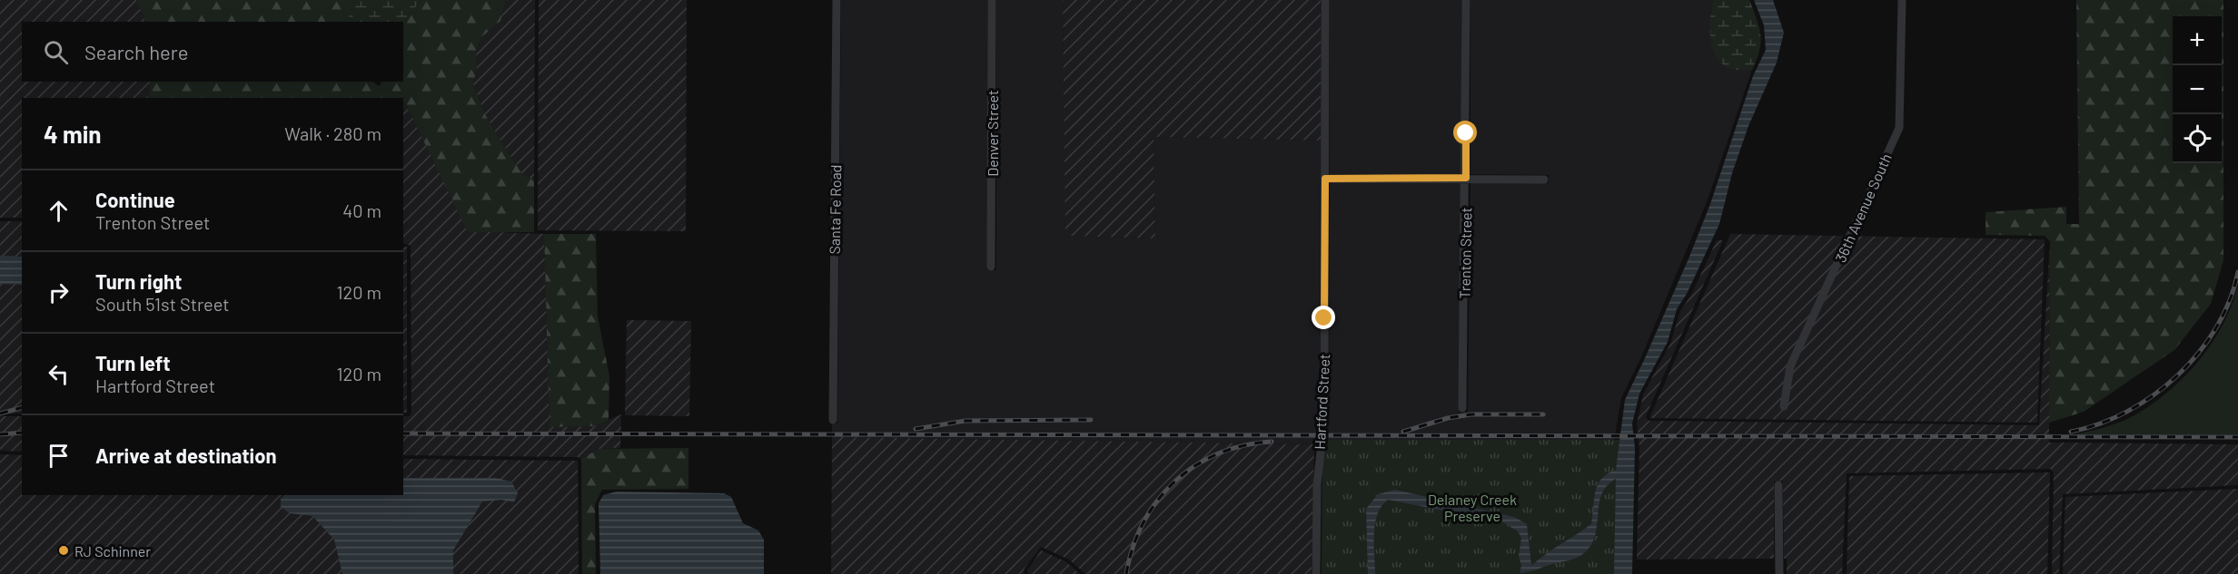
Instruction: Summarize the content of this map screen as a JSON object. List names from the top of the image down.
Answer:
{
  "streets": {
    "street": [
      "Denver Street",
      "36th Avenue South",
      "Santa Fe Road",
      "Trenton Street",
      "Hartford Street"
    ]
  },
  "parks": ["Delaney Creek Preserve"],
  "places": ["RJ Schinner"],
  "page": {
    "map_buttons": ["+", "−"],
    "search": "Search here",
    "heading": ["4 min", "Walk · 280 m"],
    "list": [
      ["Continue", "Trenton Street", "40 m"],
      ["Turn right", "South 51st Street", "120 m"],
      ["Turn left", "Hartford Street", "120 m"],
      "Arrive at destination"
    ]
  }
}
